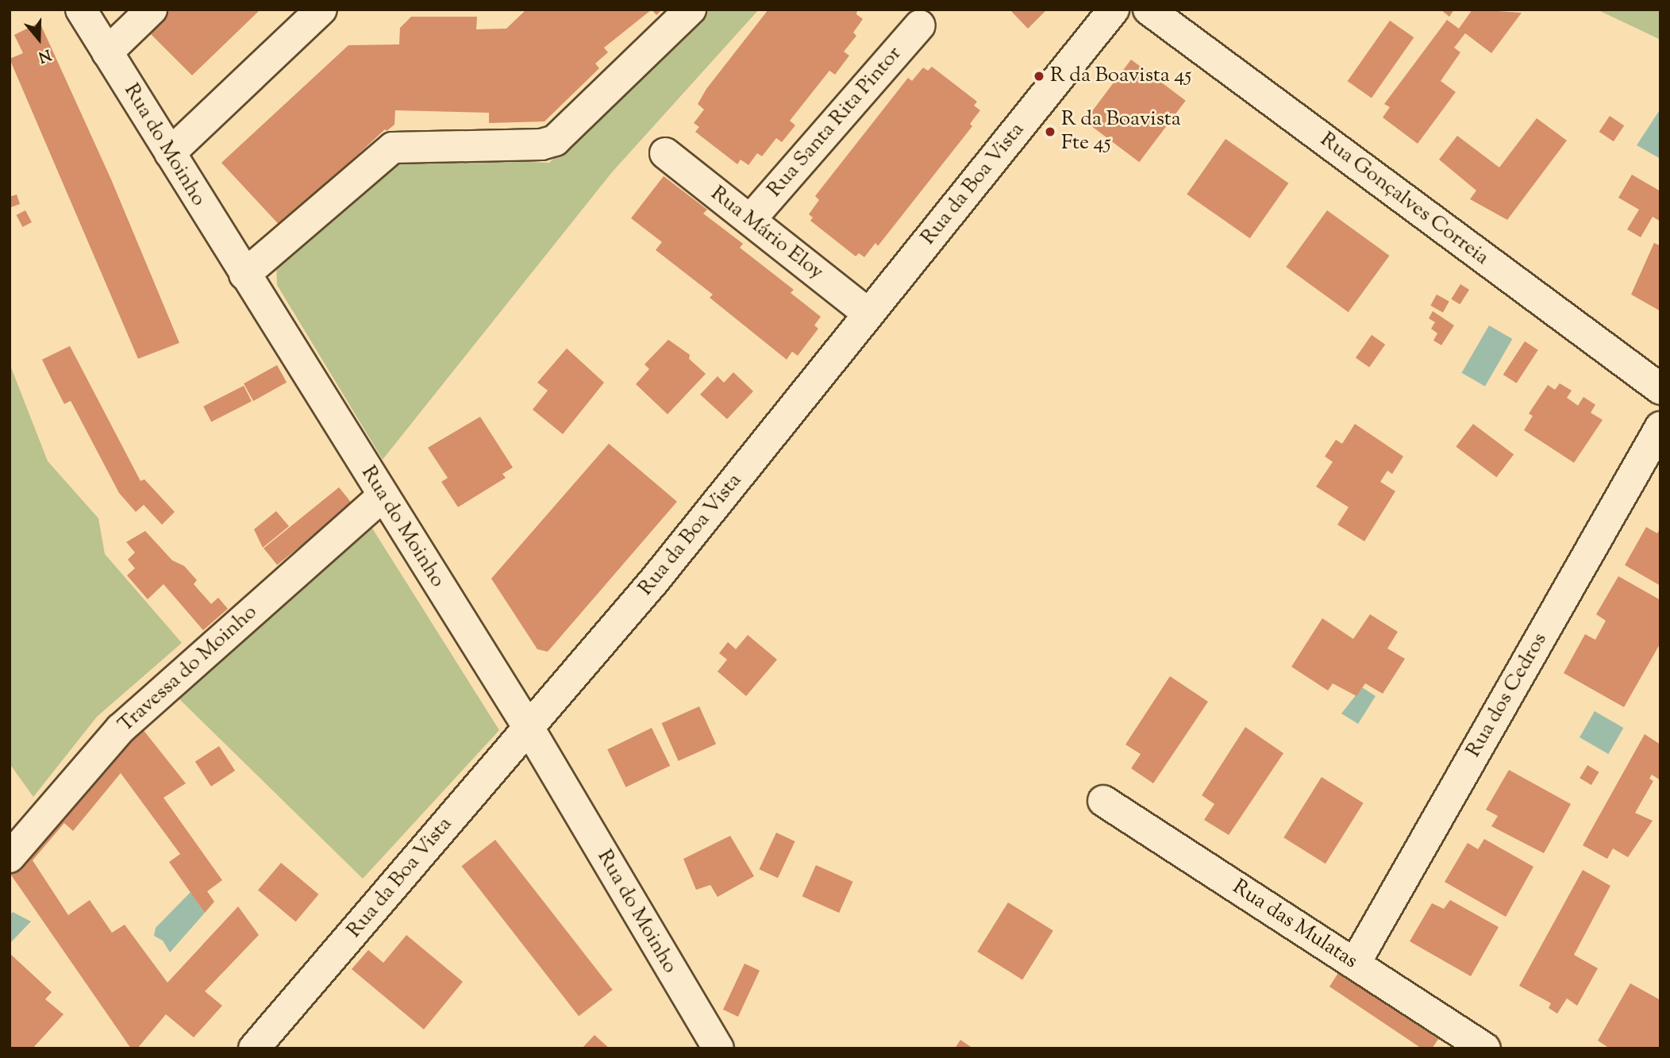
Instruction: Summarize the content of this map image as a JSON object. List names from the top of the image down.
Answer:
{
  "streets": {
    "street": [
      "Rua Santa Rita Pintor",
      "Rua do Moinho",
      "Rua da Boa Vista",
      "Rua Gonçalves Correia",
      "Rua Mário Eloy",
      "Travessa do Moinho",
      "Rua dos Cedros",
      "Rua das Mulatas"
    ]
  },
  "crossings": [
    ["Rua Santa Rita Pintor", "Rua Mário Eloy"],
    ["Rua do Moinho", "Rua da Boa Vista"],
    ["Rua do Moinho", "Travessa do Moinho"],
    ["Rua da Boa Vista", "Rua Mário Eloy"],
    ["Rua dos Cedros", "Rua das Mulatas"]
  ],
  "places": ["R da Boavista 45", "R da Boavista Fte 45"],
  "north": "bottom"
}
